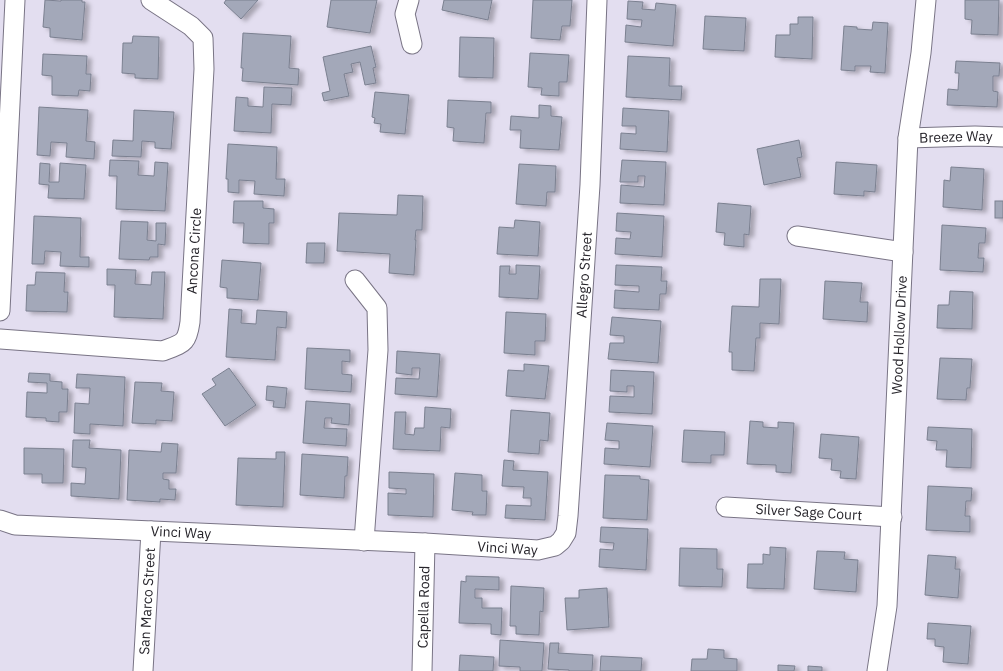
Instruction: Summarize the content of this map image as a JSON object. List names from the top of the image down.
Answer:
{
  "streets": {
    "street": [
      "Breeze Way",
      "Ancona Circle",
      "Allegro Street",
      "Wood Hollow Drive",
      "Silver Sage Court",
      "Vinci Way",
      "San Marco Street",
      "Capella Road"
    ]
  },
  "crossings": [
    ["Breeze Way", "Wood Hollow Drive"],
    ["Allegro Street", "Vinci Way"],
    ["Wood Hollow Drive", "Silver Sage Court"],
    ["Vinci Way", "San Marco Street"],
    ["Vinci Way", "Capella Road"]
  ]
}
